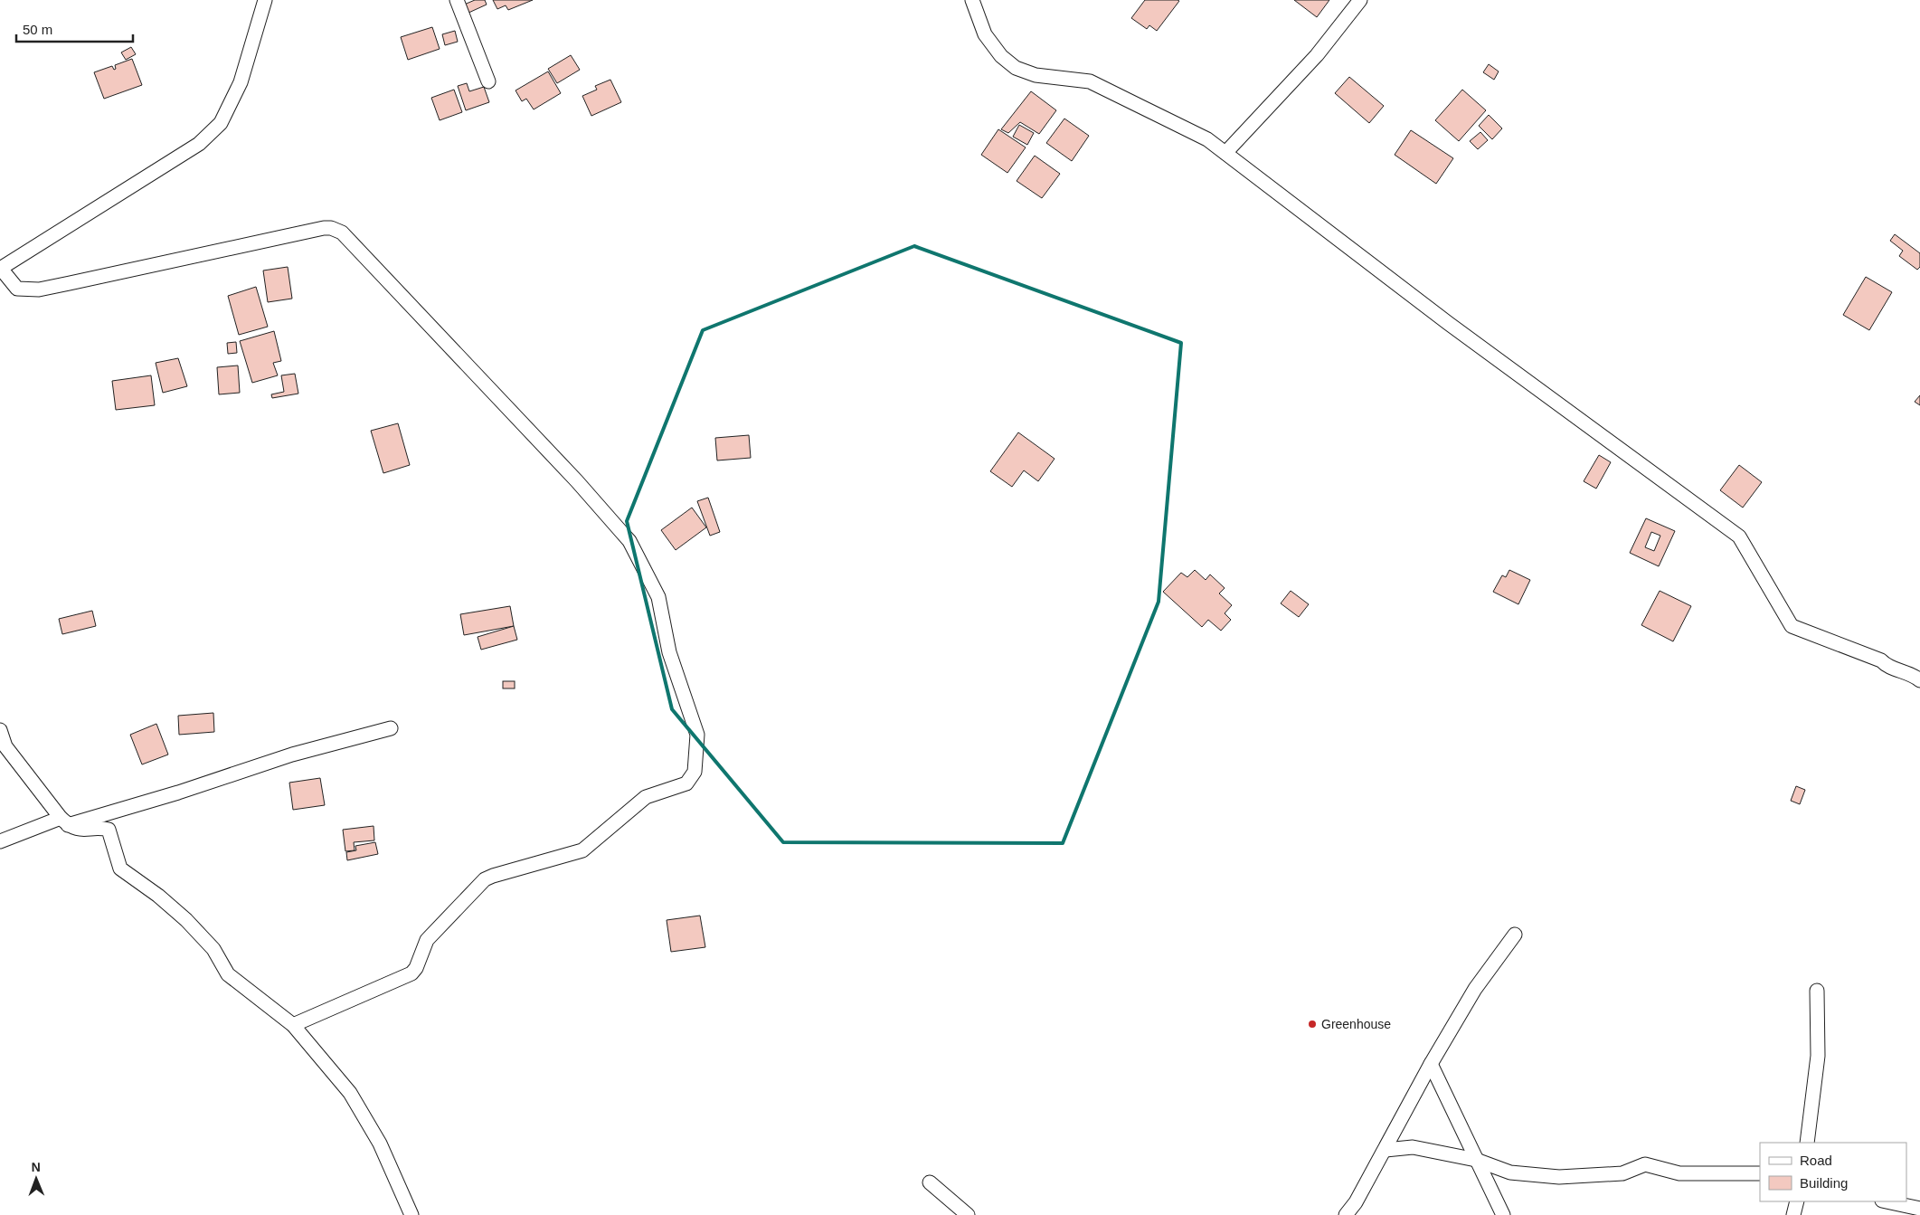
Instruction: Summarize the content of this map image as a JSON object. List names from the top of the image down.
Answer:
{
  "places": ["Greenhouse"],
  "legend": ["Road", "Building"],
  "scale_bar": "50 m",
  "north": "top"
}
